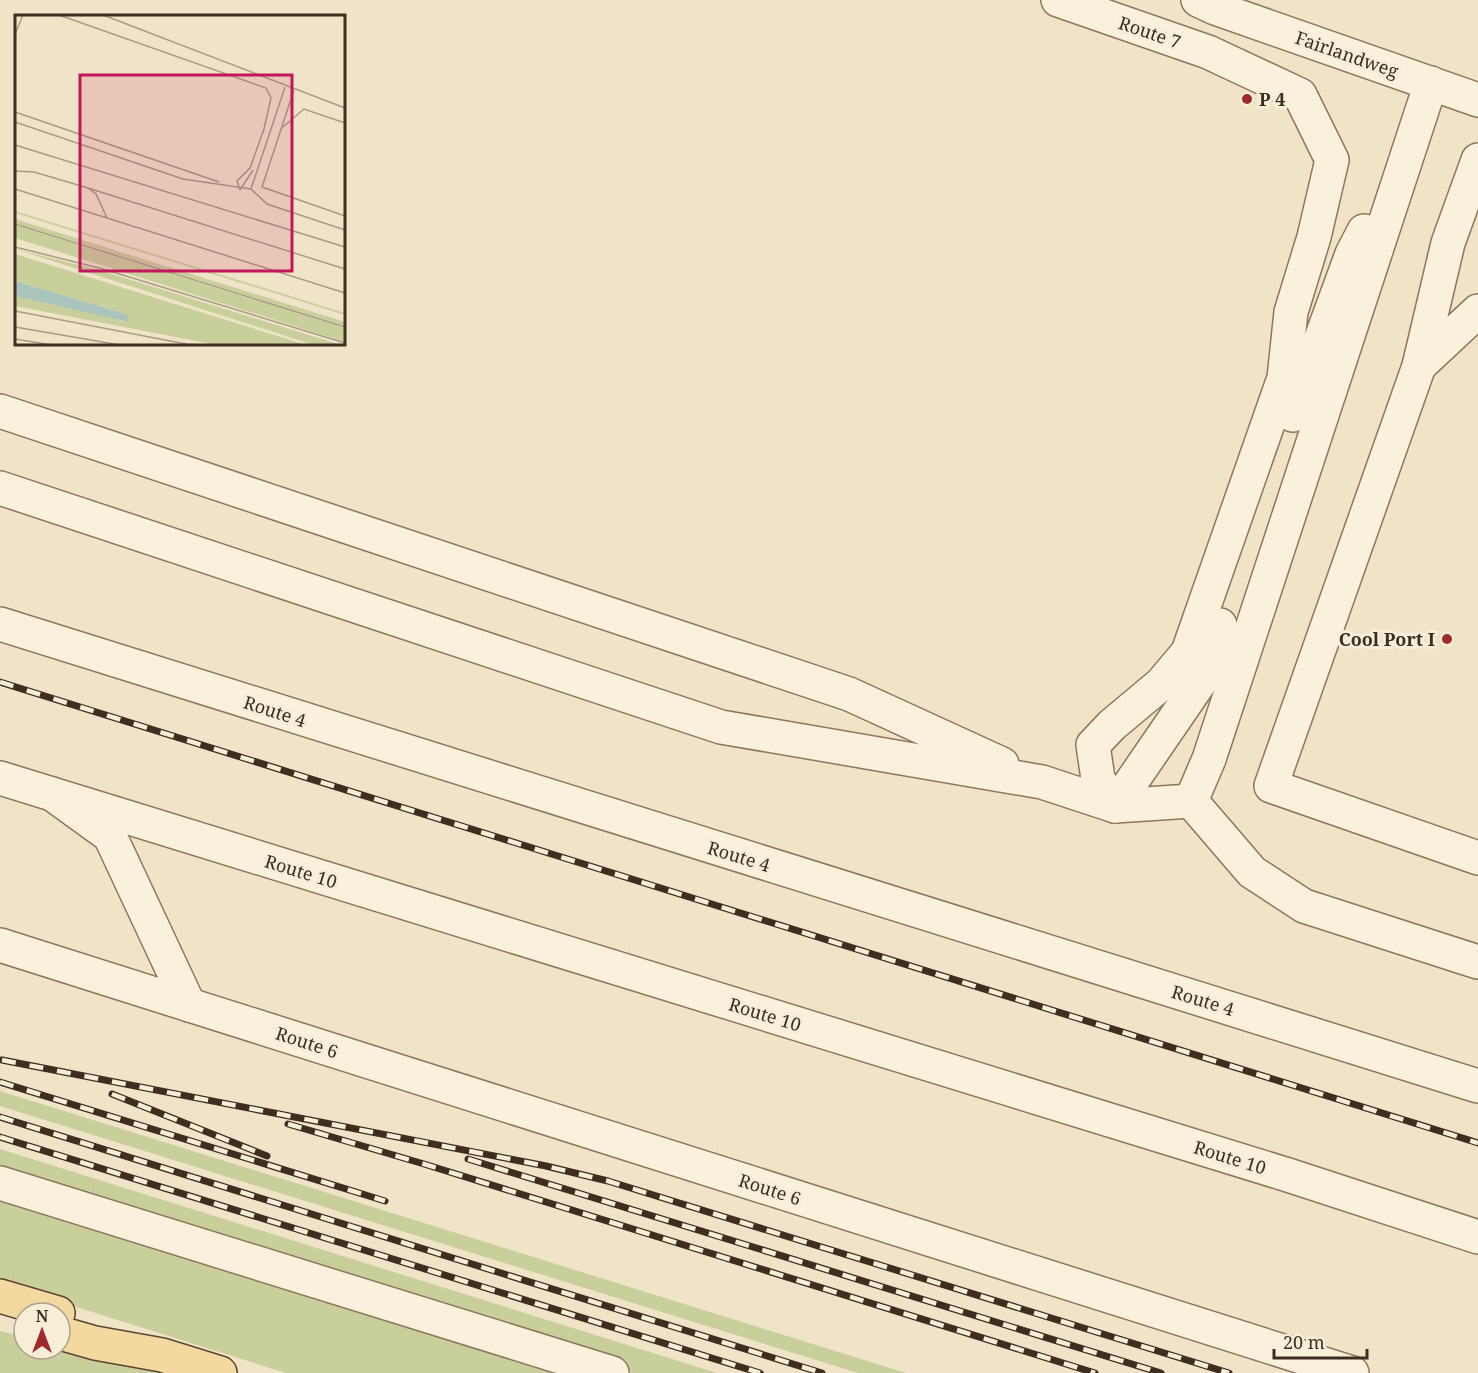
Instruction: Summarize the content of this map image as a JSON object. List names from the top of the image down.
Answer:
{
  "streets": {
    "lane": [
      "Route 7",
      "Fairlandweg",
      "Route 4",
      "Route 10",
      "Route 6"
    ]
  },
  "places": ["P 4", "Cool Port I"],
  "scale_bar": "20 m",
  "north": "top"
}
